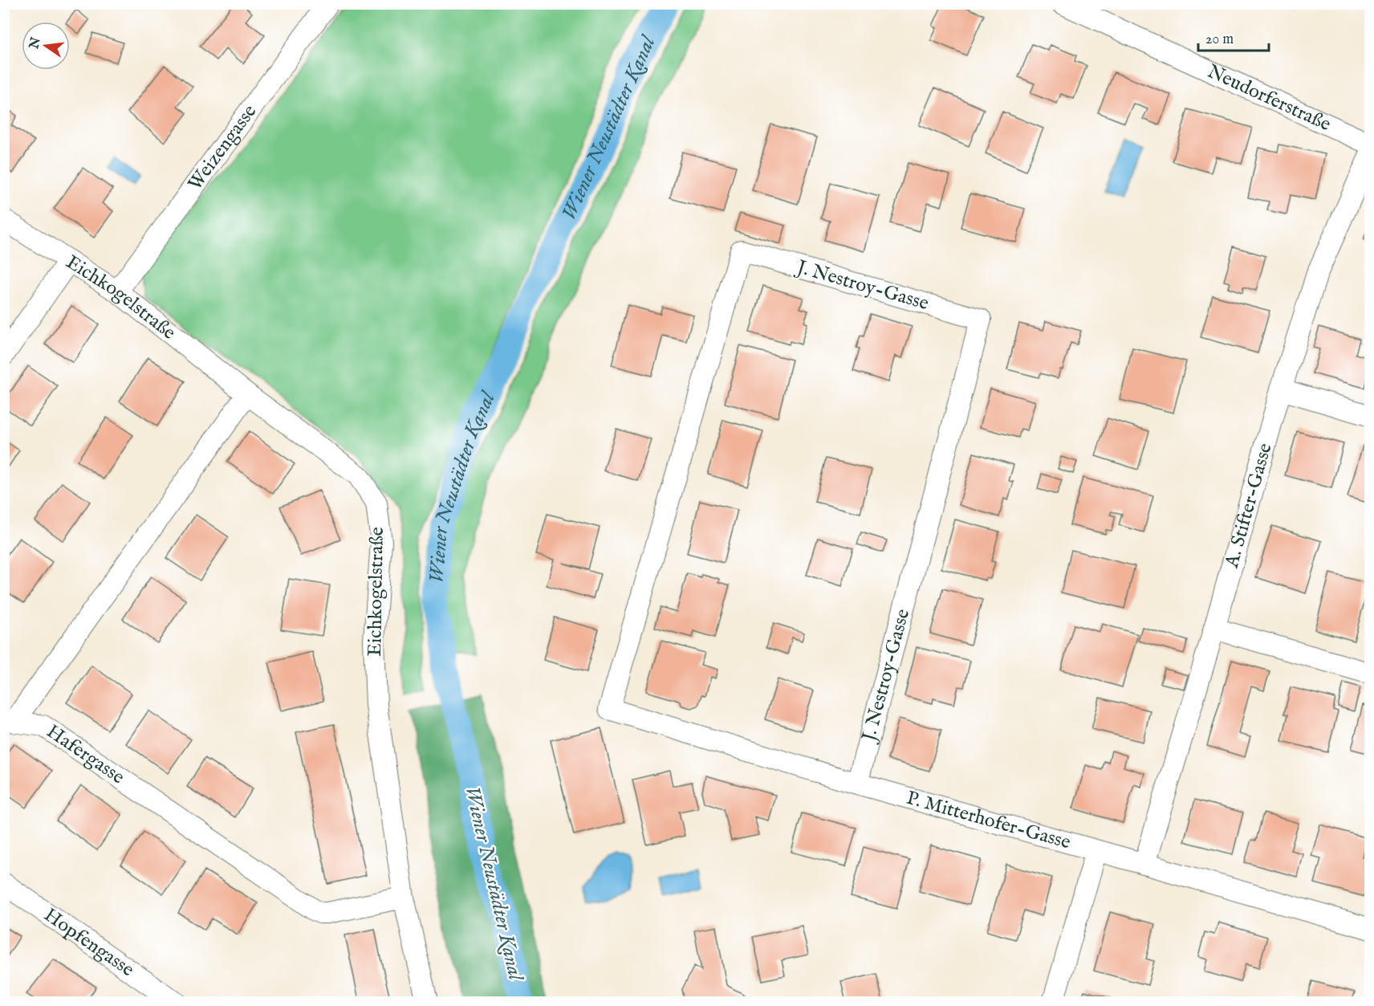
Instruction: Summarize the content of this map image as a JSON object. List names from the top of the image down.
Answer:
{
  "streets": {
    "street": [
      "Neudorferstraße",
      "Weizengasse",
      "J. Nestroy-Gasse",
      "Eichkogelstraße",
      "A. Stifter-Gasse",
      "Hafergasse",
      "P. Mitterhofer-Gasse",
      "Hopfengasse"
    ]
  },
  "crossings": [
    ["Weizengasse", "Eichkogelstraße"],
    ["J. Nestroy-Gasse", "P. Mitterhofer-Gasse"],
    ["Eichkogelstraße", "Hafergasse"],
    ["A. Stifter-Gasse", "P. Mitterhofer-Gasse"]
  ],
  "water": ["Wiener Neustädter Kanal"],
  "scale_bar": "20 m",
  "north": "left"
}
